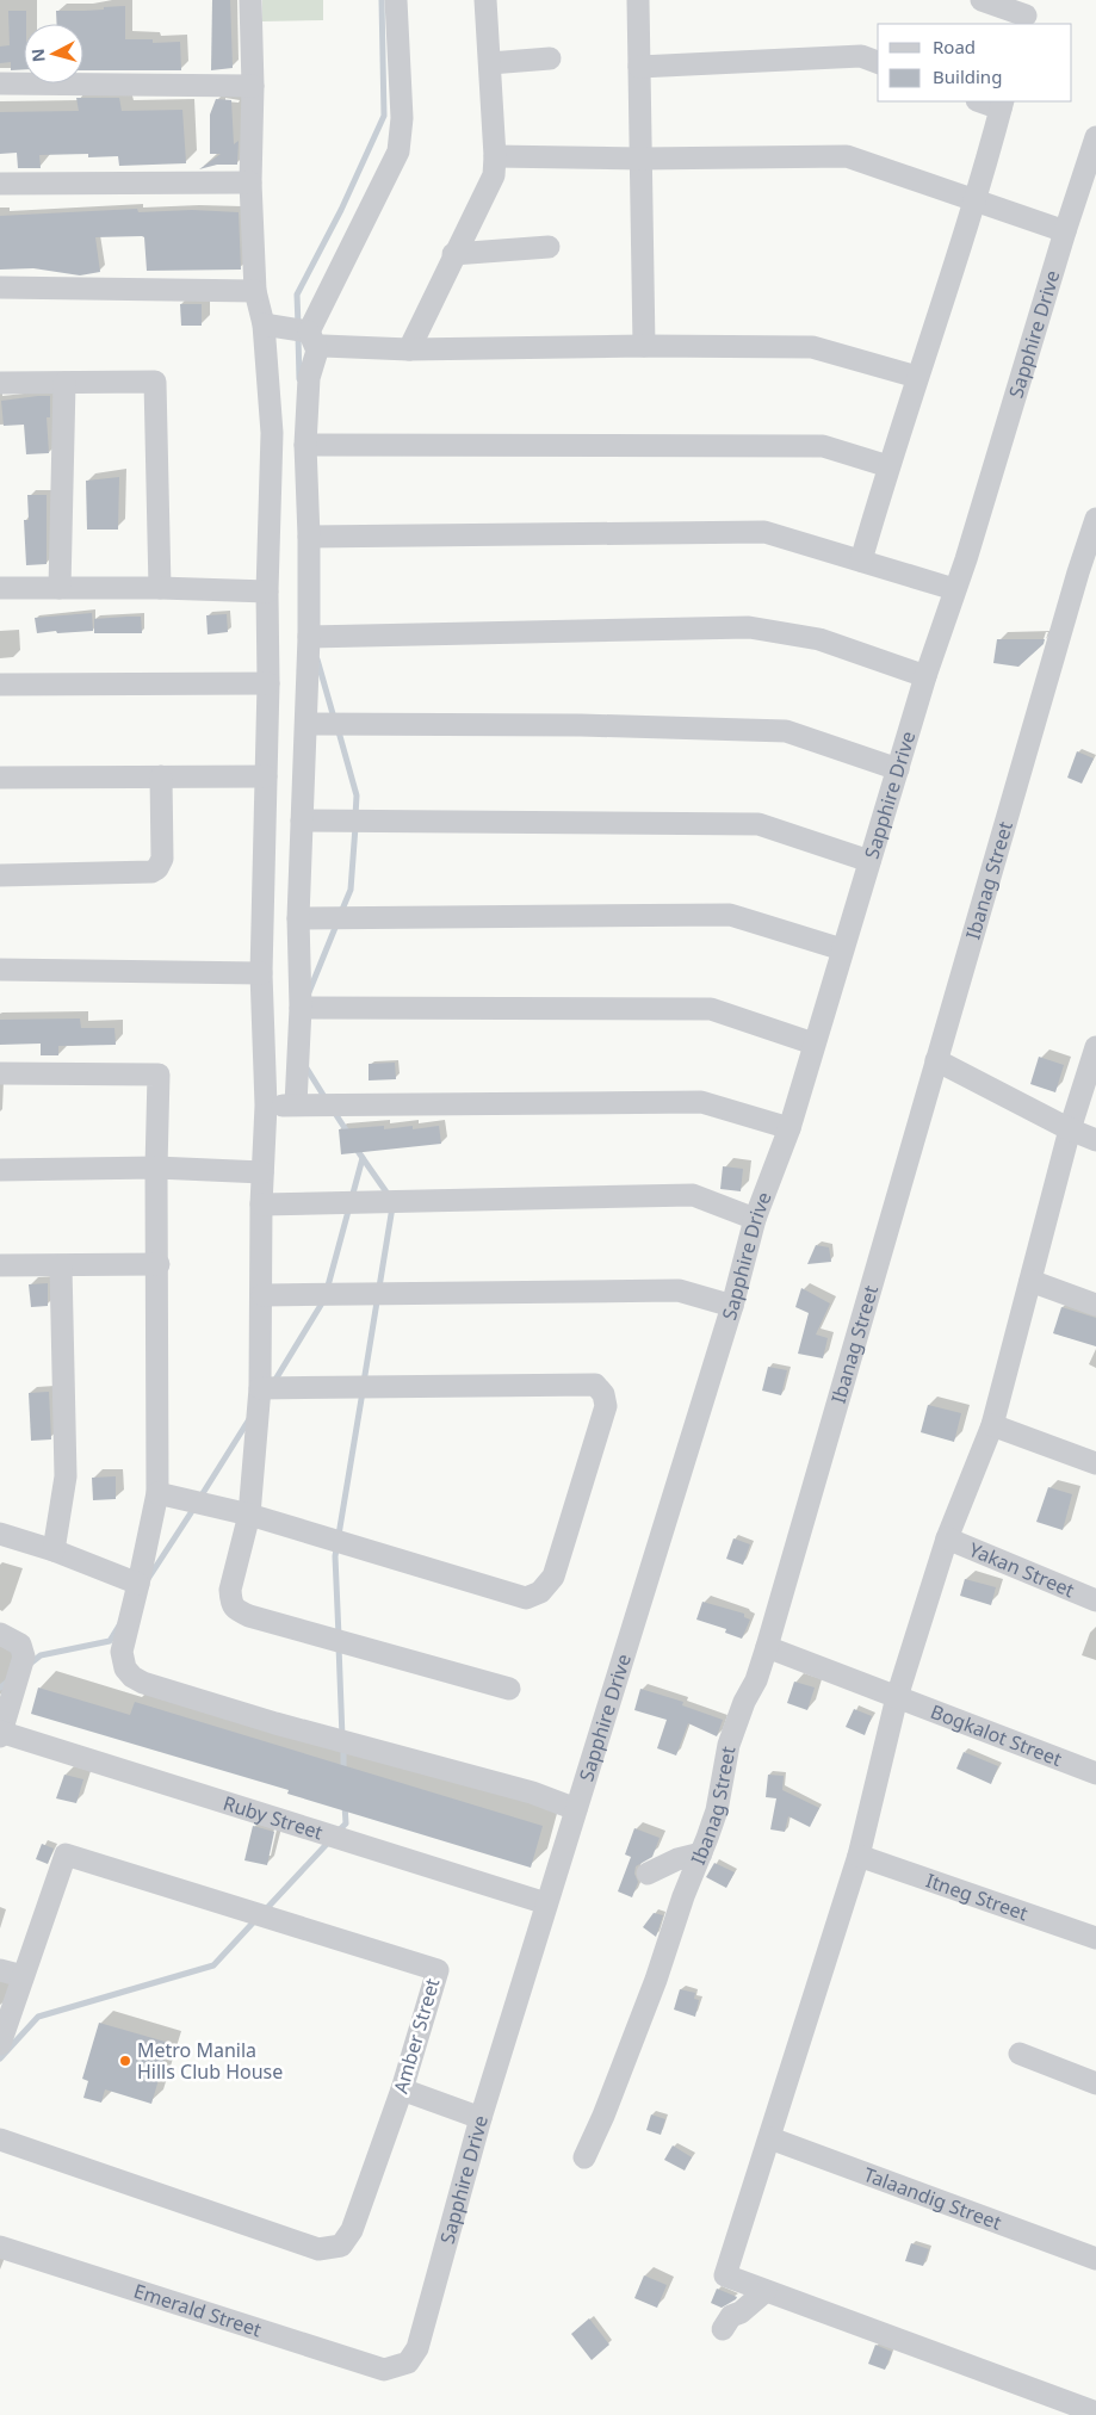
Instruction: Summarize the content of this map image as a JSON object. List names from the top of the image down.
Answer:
{
  "streets": {
    "street": [
      "Sapphire Drive",
      "Ibanag Street",
      "Yakan Street",
      "Bogkalot Street",
      "Ruby Street",
      "Itneg Street",
      "Amber Street",
      "Talaandig Street",
      "Emerald Street"
    ]
  },
  "crossings": [
    ["Sapphire Drive", "Ruby Street"],
    ["Sapphire Drive", "Emerald Street"],
    ["Ibanag Street", "Bogkalot Street"]
  ],
  "places": ["Metro Manila Hills Club House"],
  "legend": ["Road", "Building"],
  "north": "left"
}
